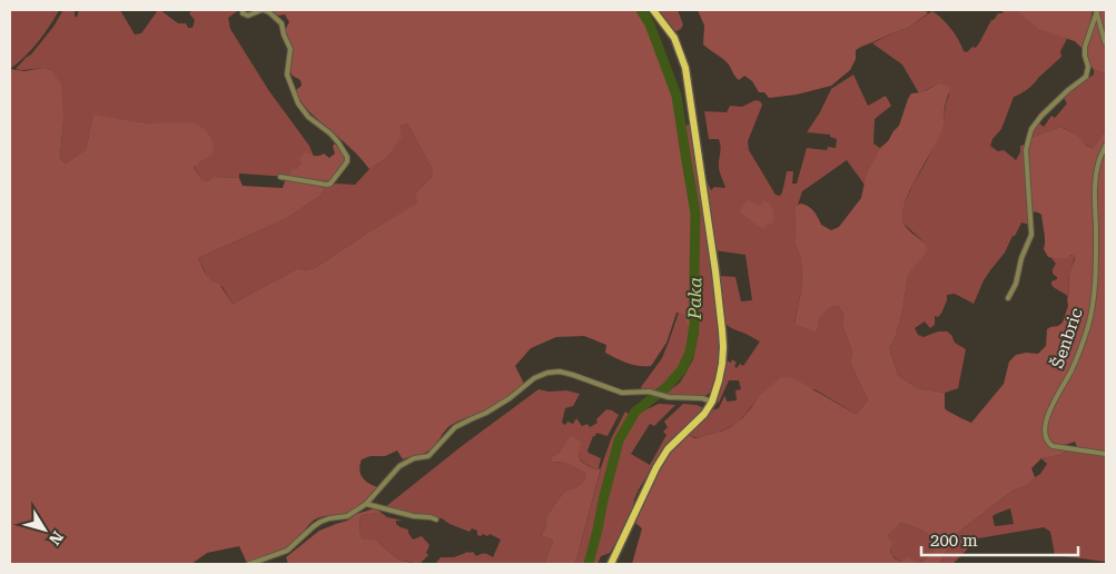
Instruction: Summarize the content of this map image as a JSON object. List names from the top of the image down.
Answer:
{
  "streets": {
    "street": ["Šenbric"]
  },
  "water": ["Paka"],
  "scale_bar": "200 m",
  "north": "bottom right"
}
